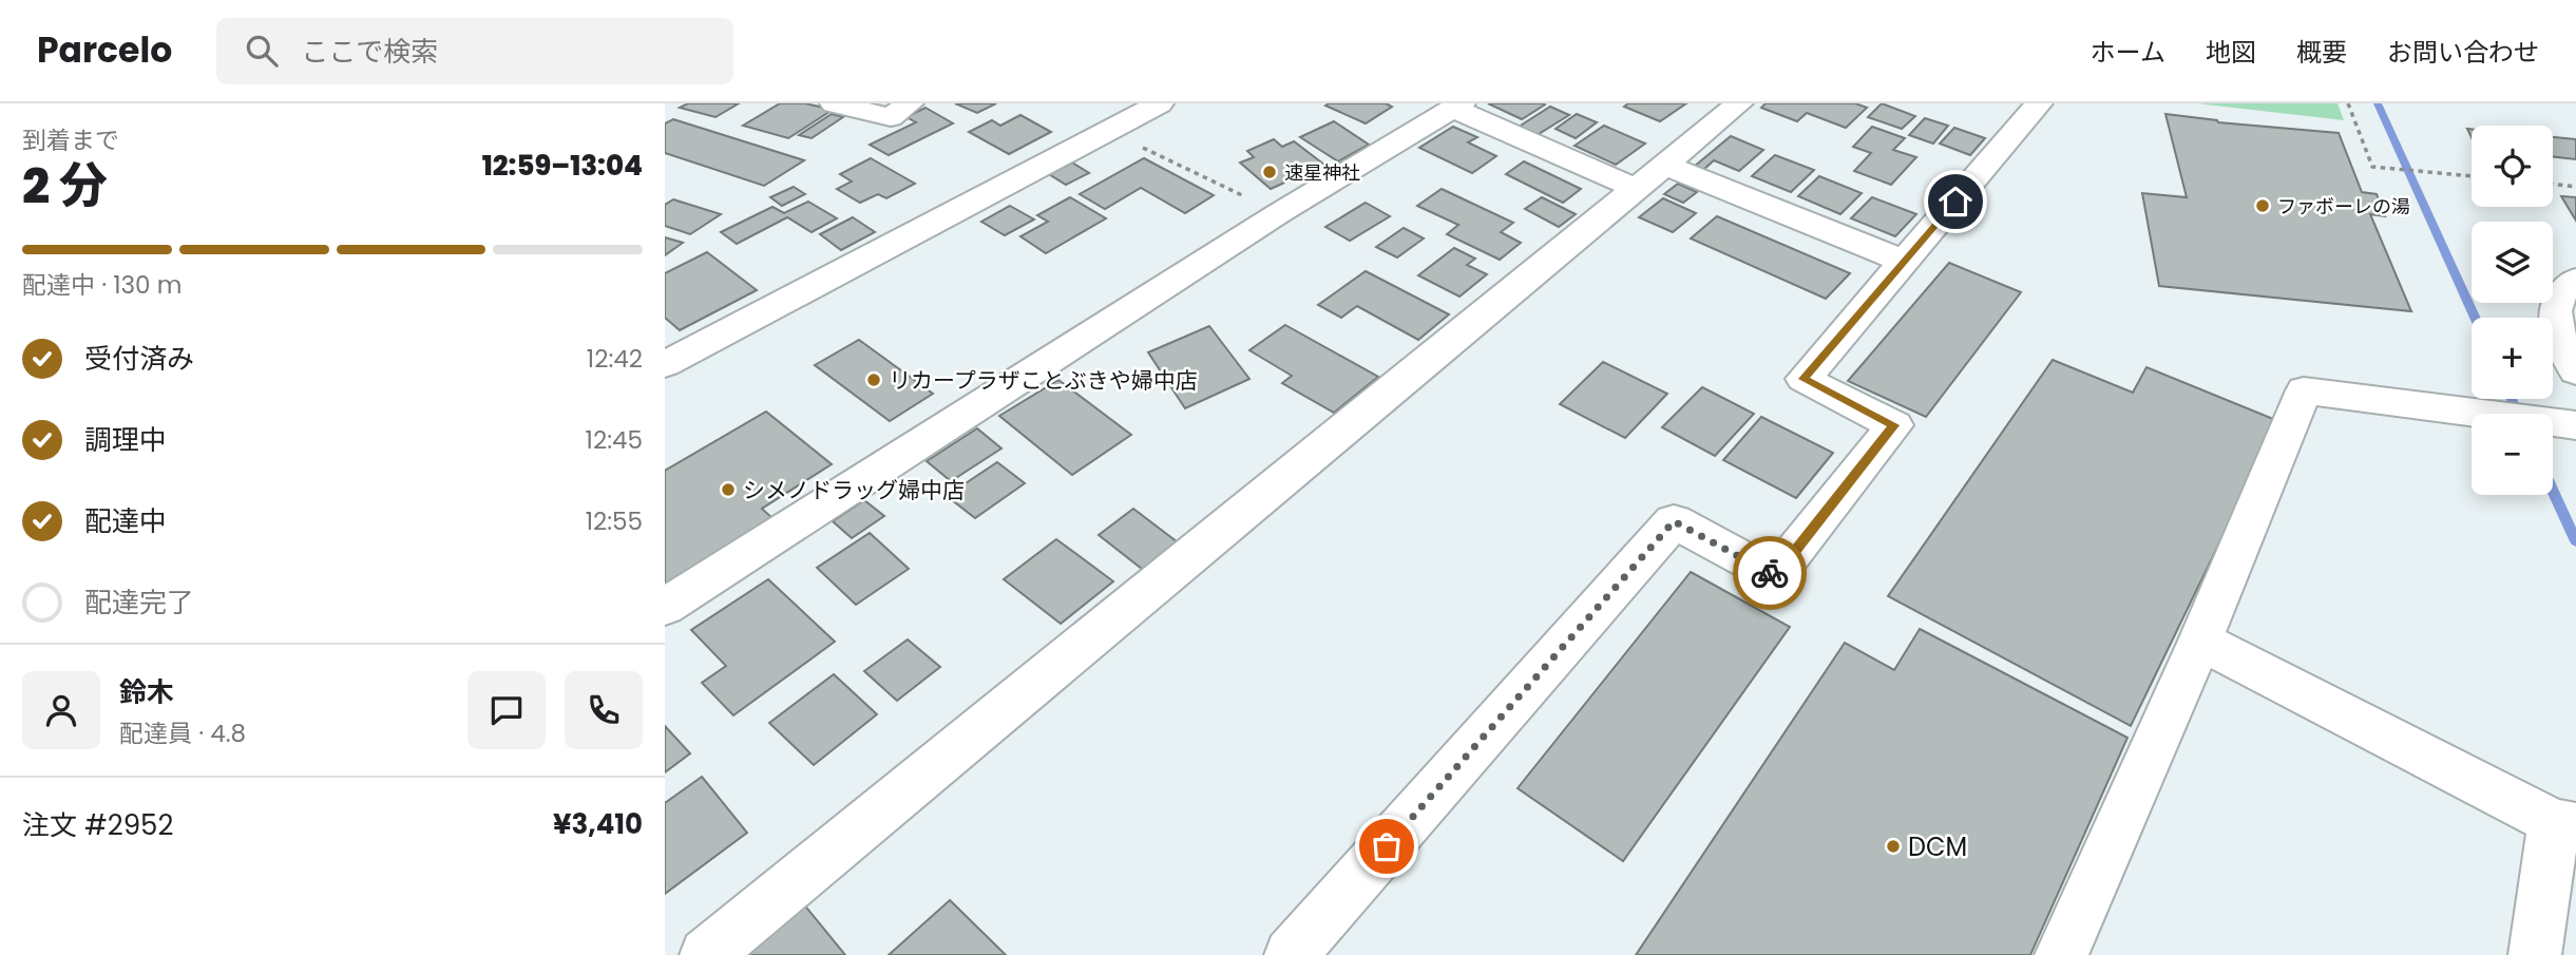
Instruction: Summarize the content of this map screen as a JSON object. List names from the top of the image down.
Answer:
{
  "places": [
    "速星神社",
    "ファボーレの湯",
    "リカープラザことぶきや婦中店",
    "シメノドラッグ婦中店",
    "DCM"
  ],
  "page": {
    "header": "Parcelo",
    "search": "ここで検索",
    "nav": [
      "ホーム",
      "地図",
      "概要",
      "お問い合わせ"
    ],
    "heading": ["2 分", "到着まで", "12:59–13:04"],
    "panel": [
      "鈴木",
      "配達員 · 4.8",
      "注文 #2952",
      "¥3,410"
    ],
    "map_buttons": ["+", "−"],
    "bar": "配達中 · 130 m",
    "list": [
      ["受付済み", "12:42"],
      ["調理中", "12:45"],
      ["配達中", "12:55"],
      "配達完了"
    ]
  }
}
